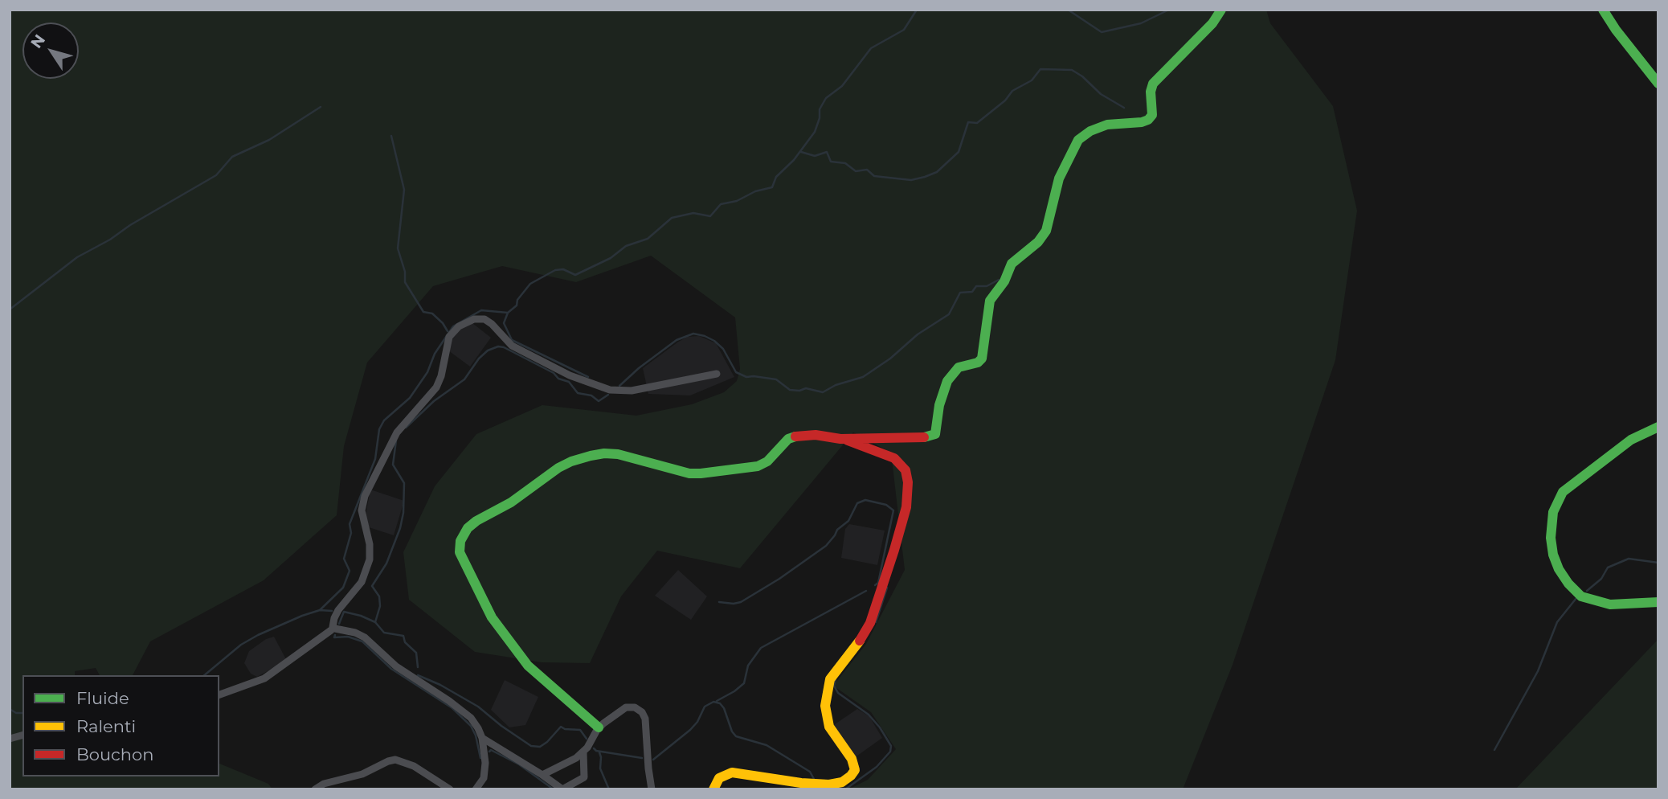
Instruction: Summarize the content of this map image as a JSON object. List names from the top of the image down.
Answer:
{
  "legend": ["Fluide", "Ralenti", "Bouchon"],
  "north": "top left"
}
